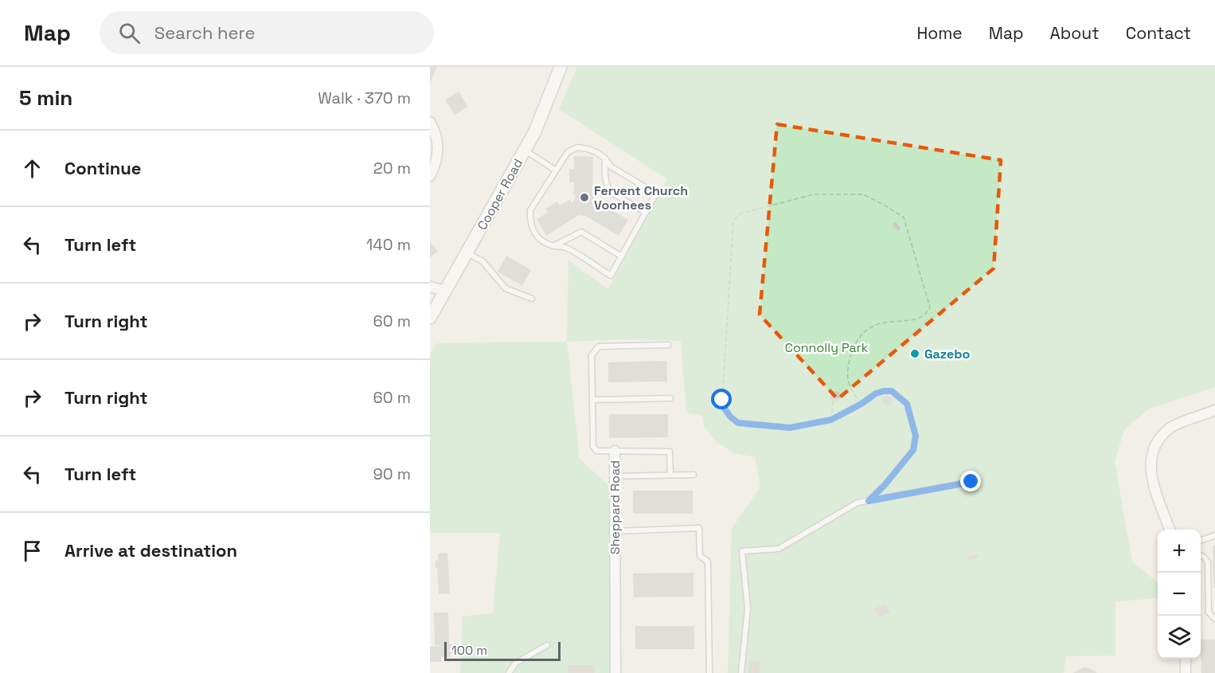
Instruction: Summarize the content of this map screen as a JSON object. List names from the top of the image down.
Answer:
{
  "streets": {
    "street": ["Cooper Road", "Sheppard Road"]
  },
  "parks": ["Connolly Park"],
  "places": ["Fervent Church Voorhees", "Gazebo"],
  "scale_bar": "100 m",
  "page": {
    "header": "Map",
    "search": "Search here",
    "nav": [
      "Home",
      "Map",
      "About",
      "Contact"
    ],
    "heading": ["5 min", "Walk · 370 m"],
    "list": [
      ["Continue", "20 m"],
      ["Turn left", "140 m"],
      ["Turn right", "60 m"],
      ["Turn right", "60 m"],
      ["Turn left", "90 m"],
      "Arrive at destination"
    ],
    "map_buttons": ["+", "−"],
    "scale": "100 m"
  }
}
